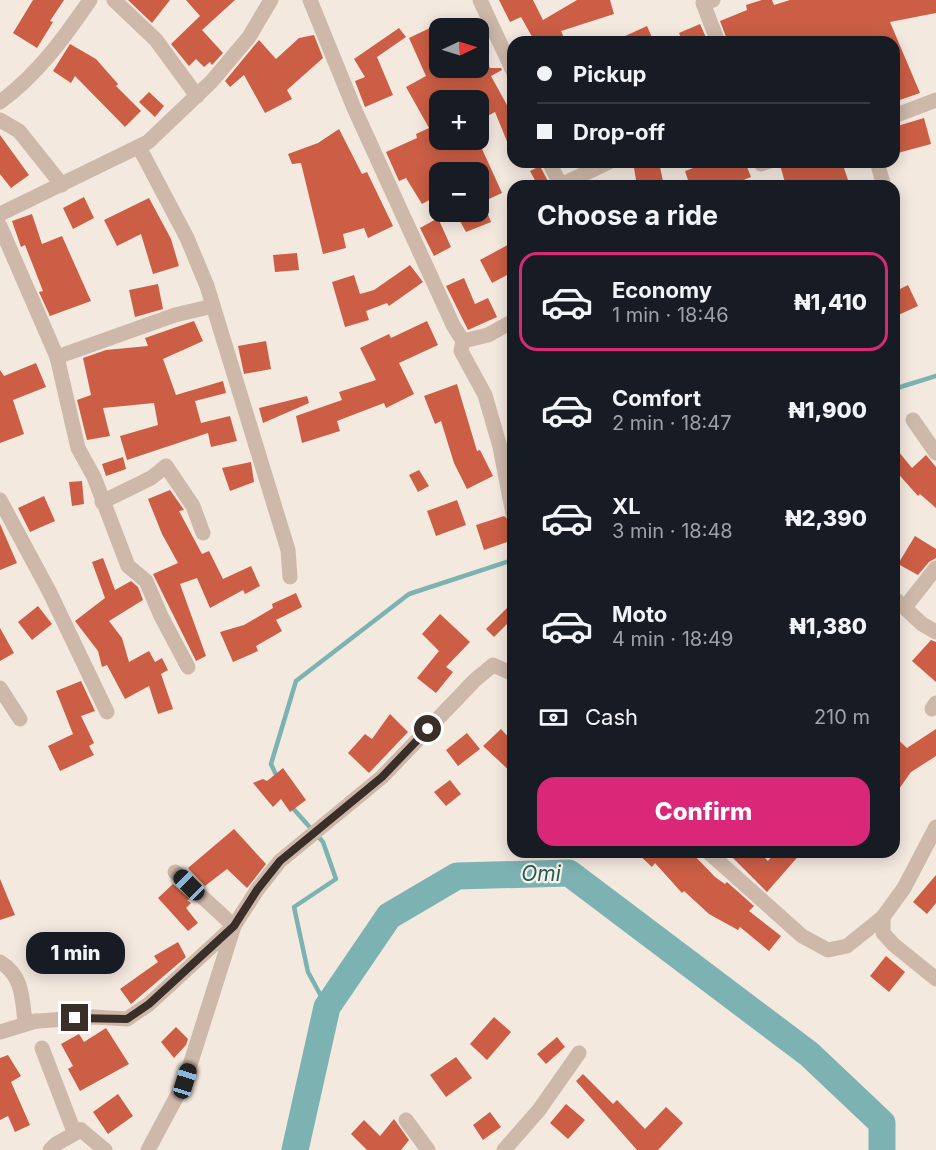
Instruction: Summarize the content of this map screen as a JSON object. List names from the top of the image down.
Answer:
{
  "water": ["Omi"],
  "north": "right",
  "page": {
    "map_buttons": ["+", "−"],
    "banner": ["Pickup", "Drop-off"],
    "heading": "Choose a ride",
    "list": [
      {
        "name": "Economy",
        "note": "1 min · 18:46",
        "value": "₦1,410"
      },
      {
        "name": "Comfort",
        "note": "2 min · 18:47",
        "value": "₦1,900"
      },
      {
        "name": "XL",
        "note": "3 min · 18:48",
        "value": "₦2,390"
      },
      {
        "name": "Moto",
        "note": "4 min · 18:49",
        "value": "₦1,380"
      }
    ],
    "pay": ["Cash", "210 m"],
    "buttons": "Confirm",
    "bubble": "1 min"
  }
}
